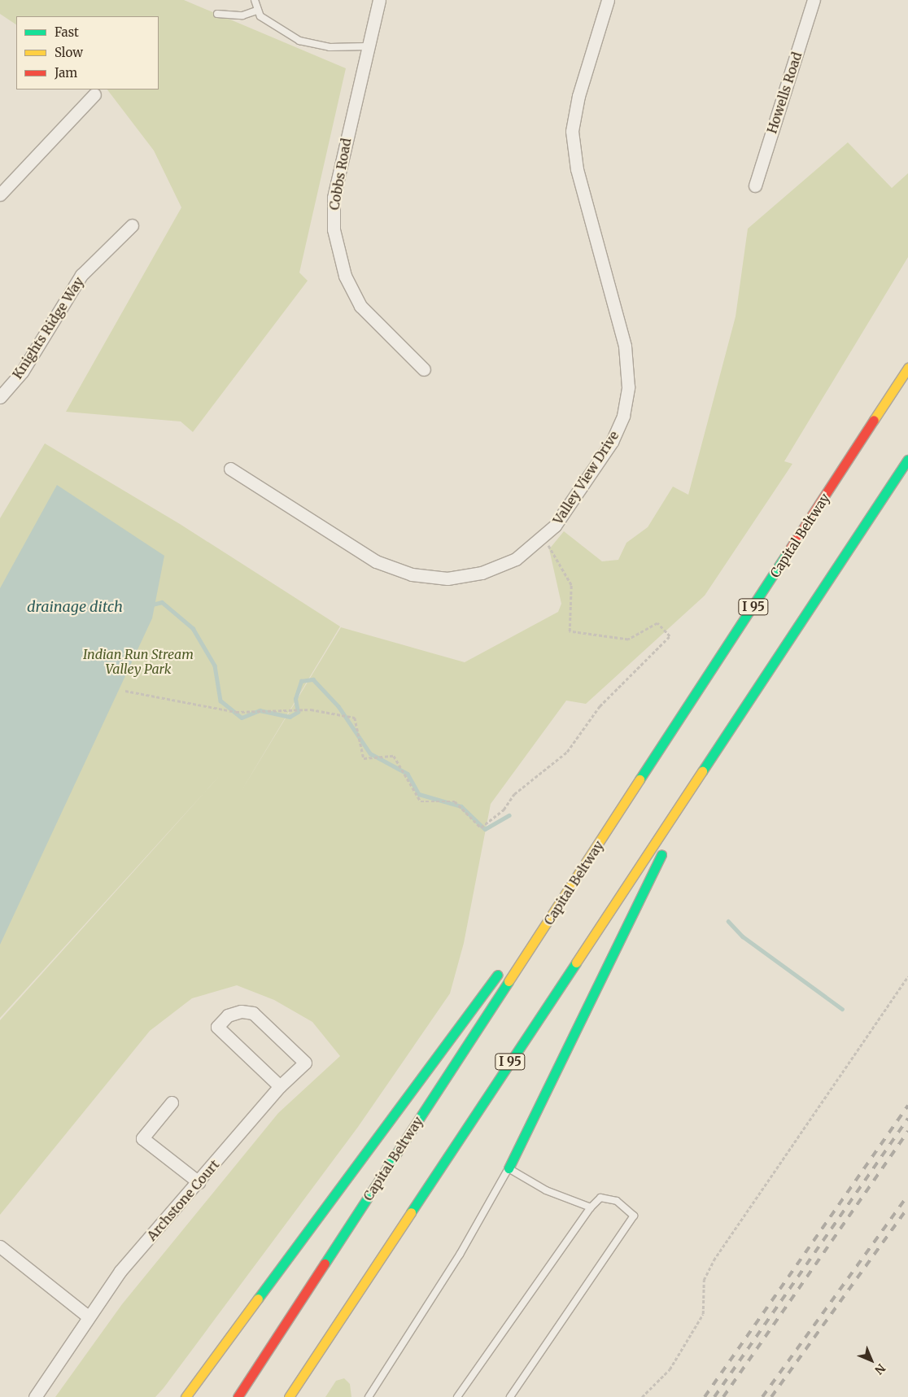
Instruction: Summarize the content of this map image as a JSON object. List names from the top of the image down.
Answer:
{
  "streets": {
    "highway": ["Capital Beltway", "I 95"],
    "street": [
      "Howells Road",
      "Cobbs Road",
      "Knights Ridge Way",
      "Valley View Drive",
      "Archstone Court"
    ]
  },
  "water": ["drainage ditch"],
  "parks": ["Indian Run Stream Valley Park"],
  "legend": ["Fast", "Slow", "Jam"],
  "north": "bottom right"
}
